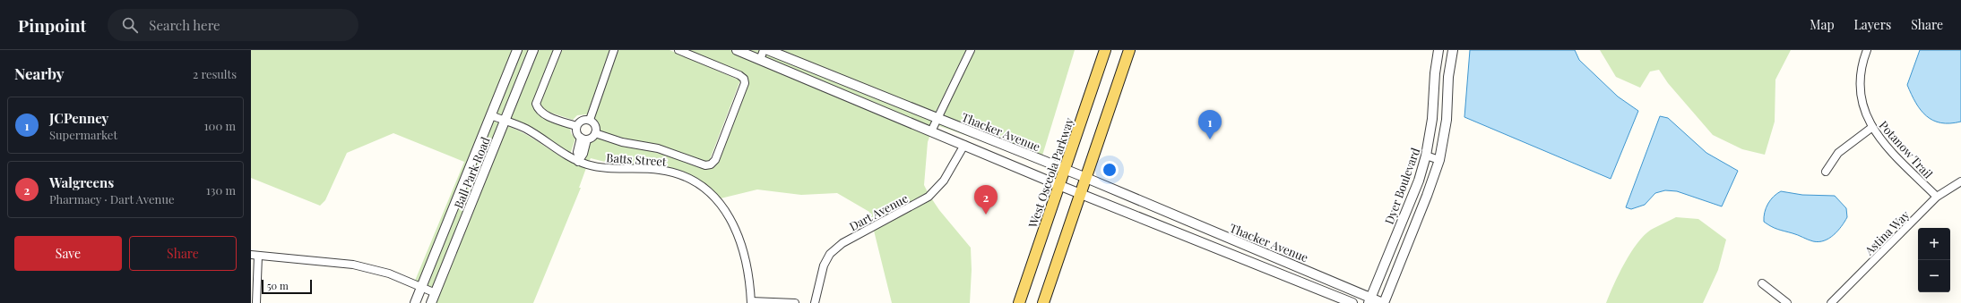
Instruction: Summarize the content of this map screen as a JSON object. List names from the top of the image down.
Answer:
{
  "streets": {
    "main road": ["West Osceola Parkway"],
    "street": [
      "Thacker Avenue",
      "Potanow Trail",
      "Batts Street",
      "Ball Park Road",
      "Dyer Boulevard",
      "Dart Avenue",
      "Astina Way"
    ]
  },
  "crossings": [
    ["Thacker Avenue", "West Osceola Parkway"],
    ["Thacker Avenue", "Dyer Boulevard"],
    ["Potanow Trail", "Astina Way"],
    ["Batts Street", "Ball Park Road"]
  ],
  "scale_bar": "50 m",
  "page": {
    "header": "Pinpoint",
    "search": "Search here",
    "nav": ["Map", "Layers", "Share"],
    "heading": ["Nearby", "2 results"],
    "list": [
      {
        "mark": "1",
        "name": "JCPenney",
        "note": "Supermarket",
        "value": "100 m"
      },
      {
        "mark": "2",
        "name": "Walgreens",
        "note": "Pharmacy · Dart Avenue",
        "value": "130 m"
      }
    ],
    "pins": ["1", "2"],
    "buttons": ["Save", "Share"],
    "map_buttons": ["+", "−"],
    "scale": "50 m"
  }
}
